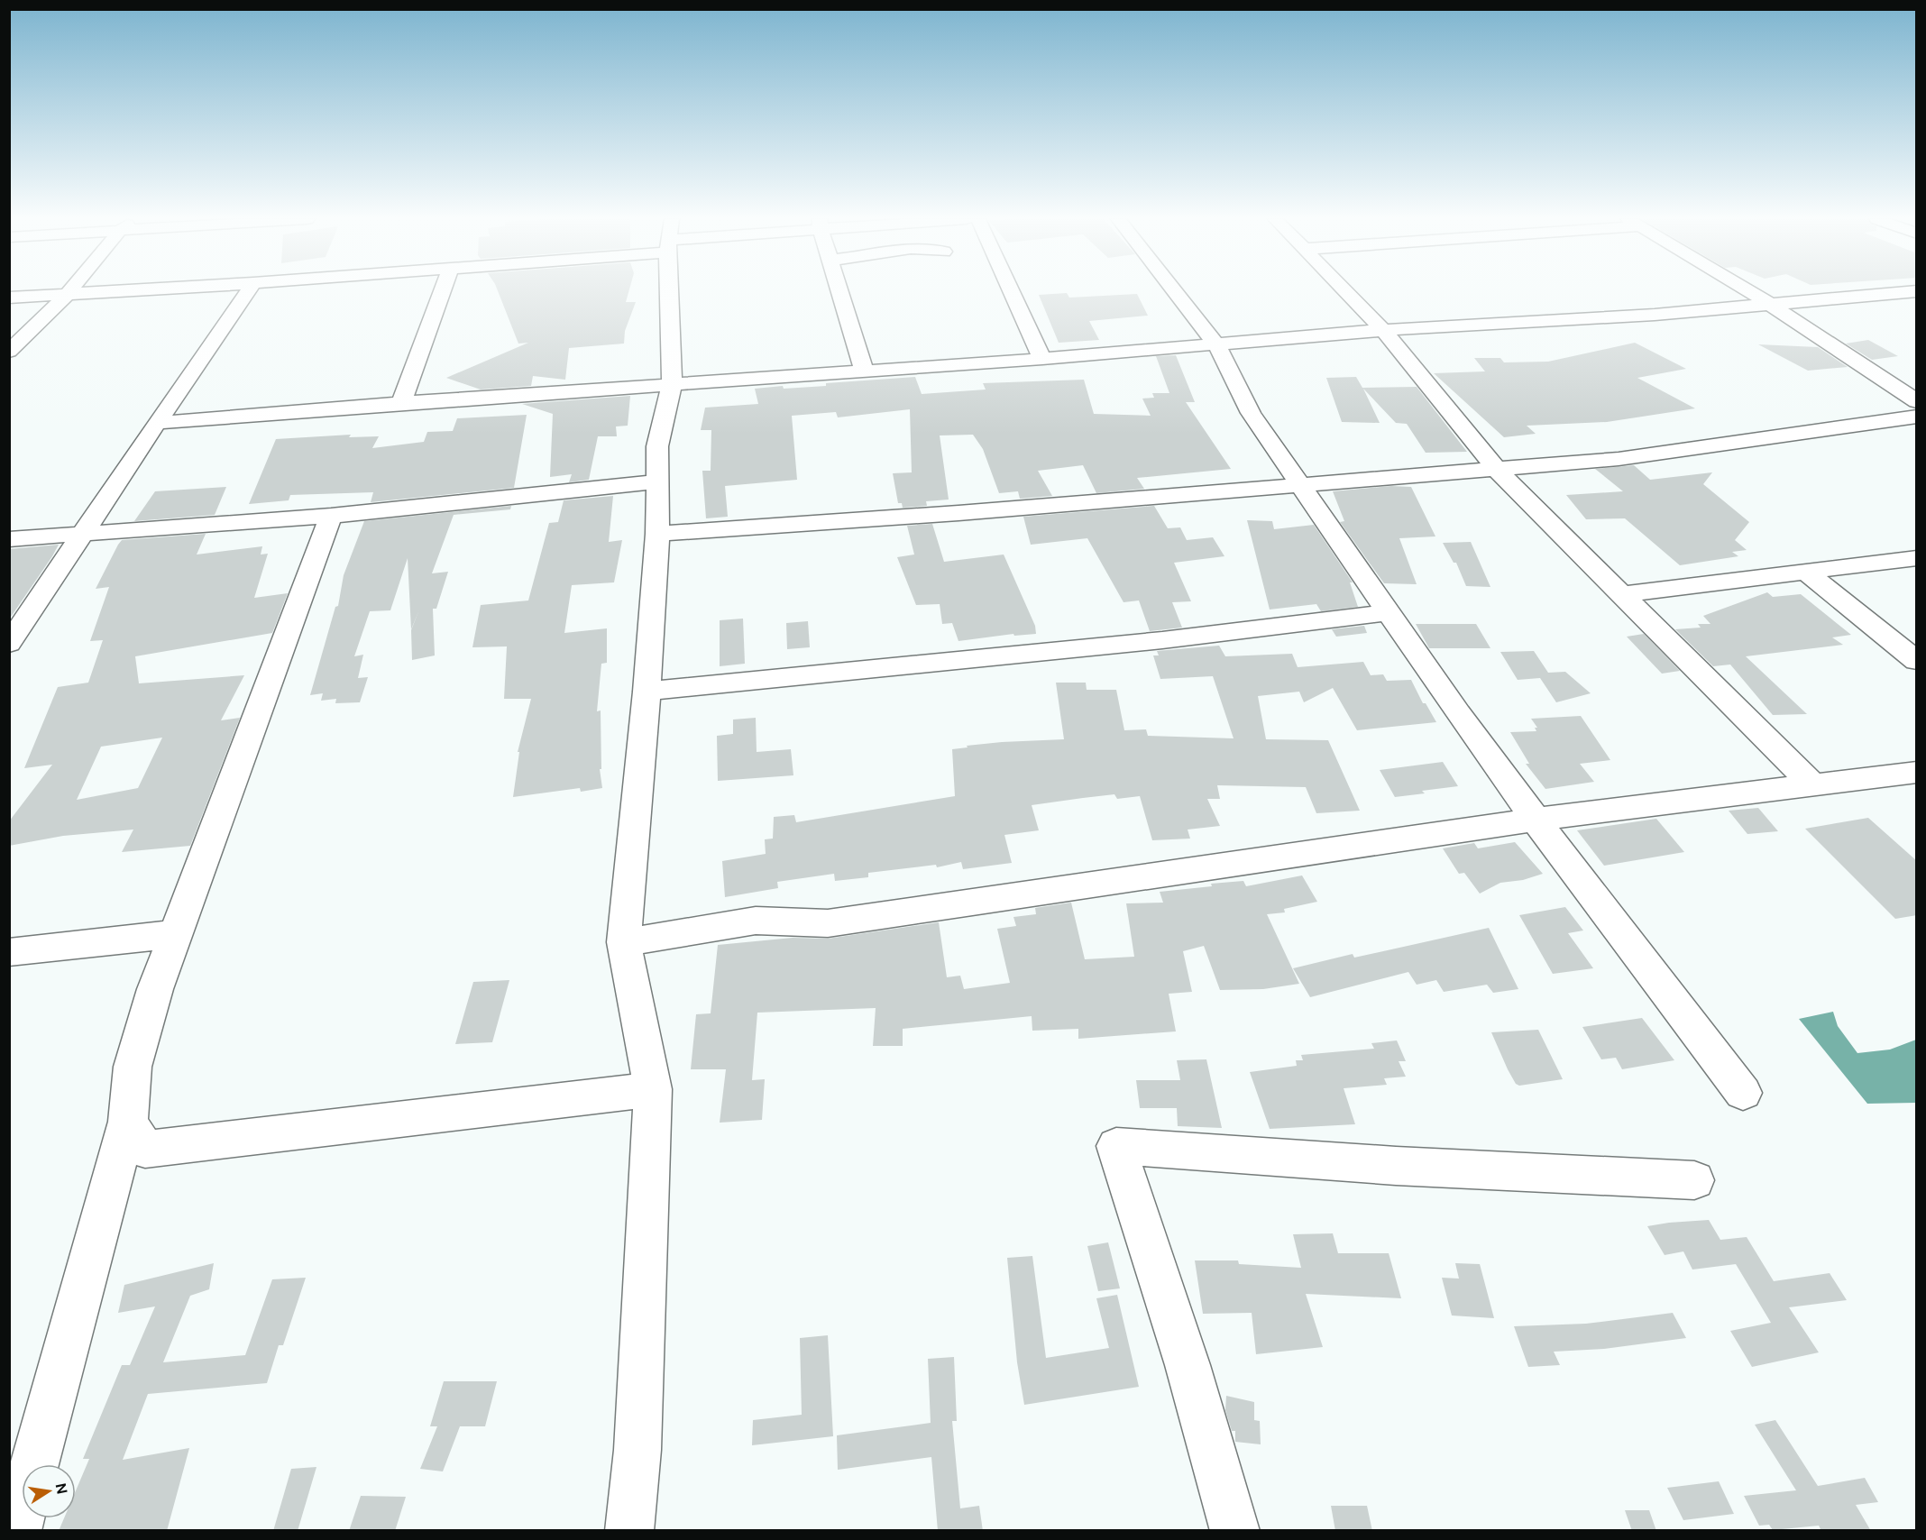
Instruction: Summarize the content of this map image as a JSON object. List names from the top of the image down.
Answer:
{
  "north": "right"
}
